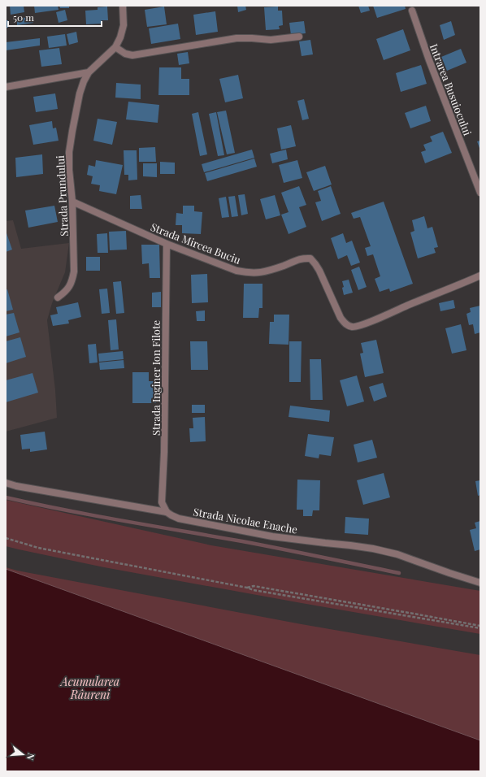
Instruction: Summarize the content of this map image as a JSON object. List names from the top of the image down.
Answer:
{
  "streets": {
    "street": [
      "Intrarea Busuiocului",
      "Strada Prundului",
      "Strada Mircea Buciu",
      "Strada Inginer Ion Filote",
      "Strada Nicolae Enache"
    ]
  },
  "crossings": [
    ["Strada Prundului", "Strada Mircea Buciu"],
    ["Strada Mircea Buciu", "Strada Inginer Ion Filote"],
    ["Strada Inginer Ion Filote", "Strada Nicolae Enache"]
  ],
  "water": ["Acumularea Râureni"],
  "scale_bar": "50 m",
  "north": "right"
}
